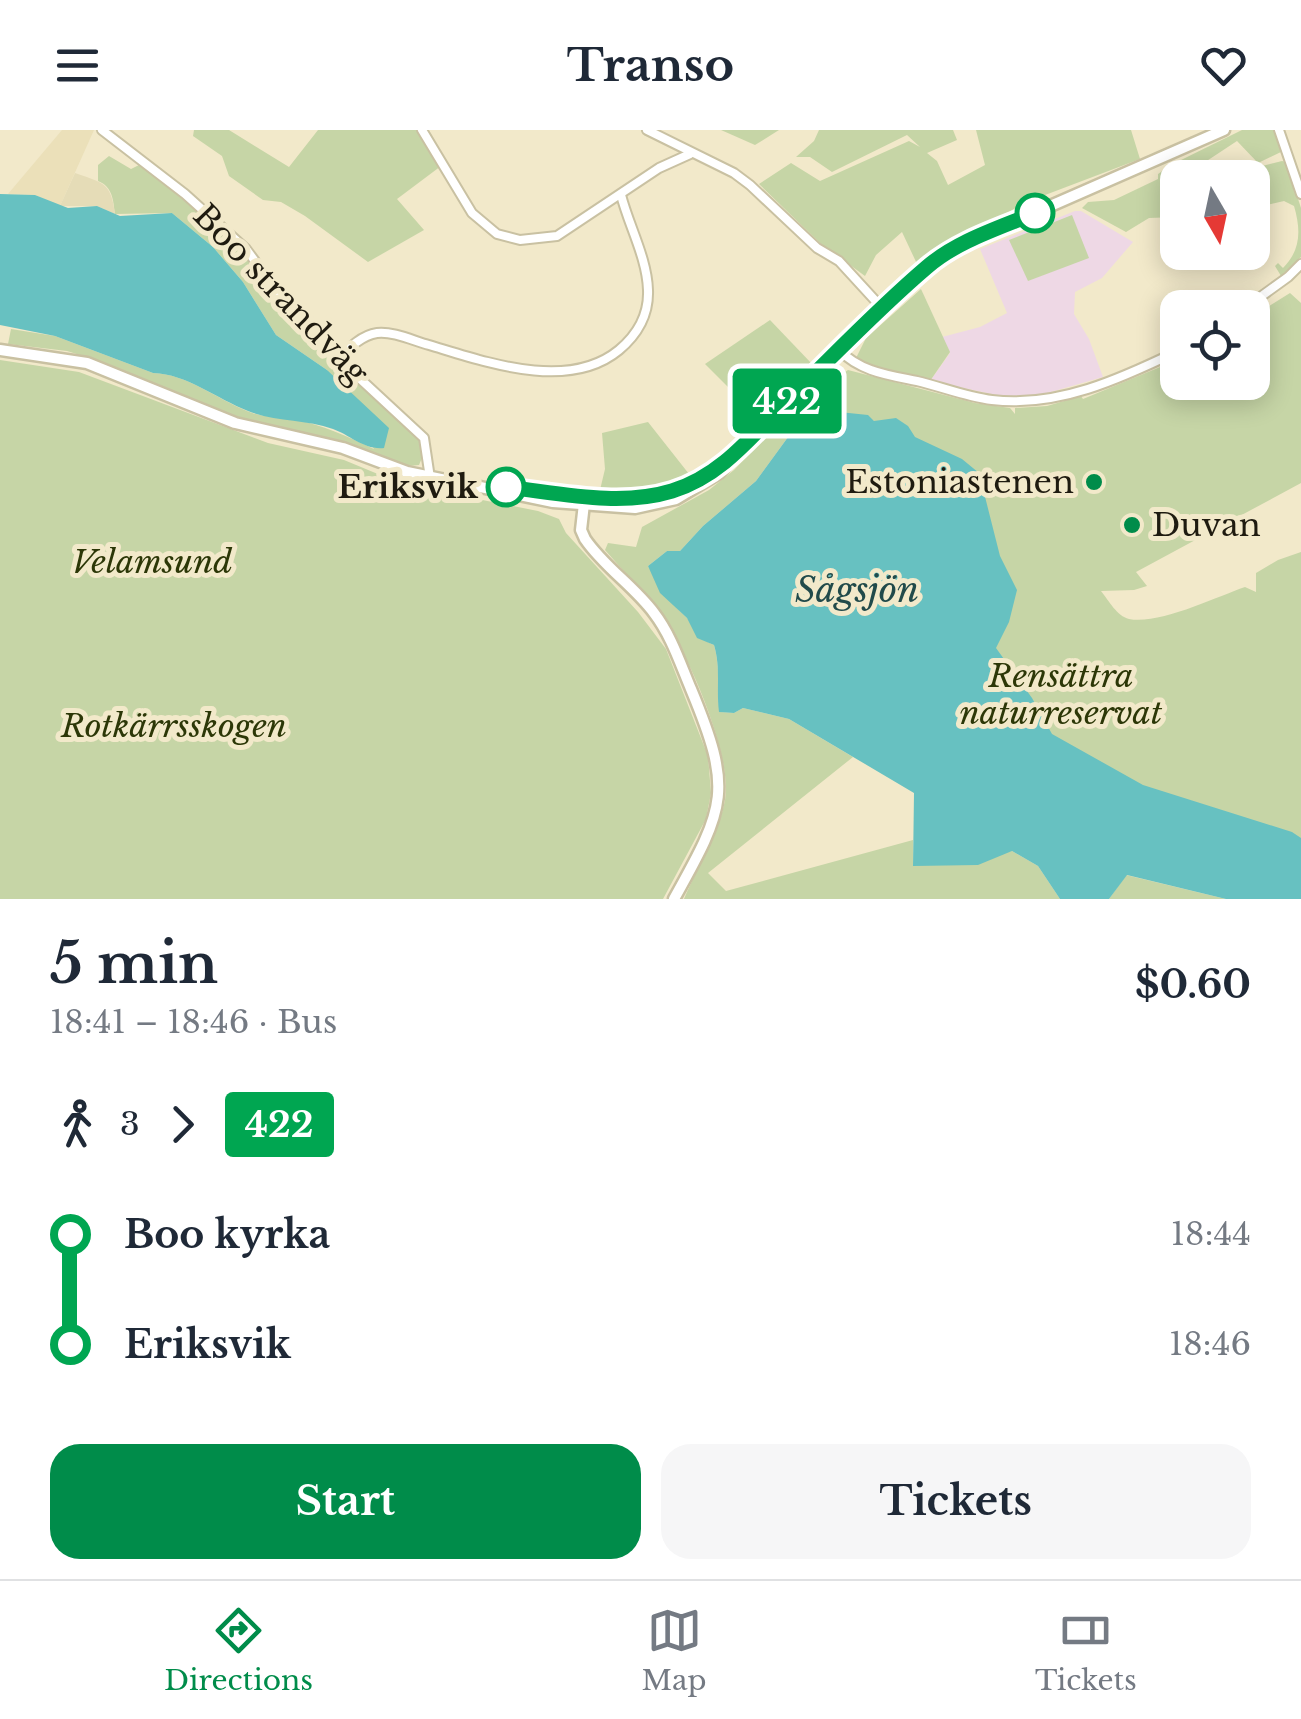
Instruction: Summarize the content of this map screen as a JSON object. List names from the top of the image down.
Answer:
{
  "streets": {
    "street": ["Boo strandväg"]
  },
  "water": ["Sågsjön"],
  "parks": ["Velamsund", "Rensättra naturreservat", "Rotkärrsskogen"],
  "places": ["Estoniastenen", "Eriksvik", "Duvan"],
  "lines": ["bus line 422"],
  "north": "bottom",
  "page": {
    "header": "Transo",
    "on_map": "422",
    "heading": ["5 min", "18:41 – 18:46 · Bus", "$0.60"],
    "legs": ["3", "422"],
    "list": [
      {
        "name": "Boo kyrka",
        "value": "18:44"
      },
      {
        "name": "Eriksvik",
        "value": "18:46"
      }
    ],
    "buttons": ["Start", "Tickets"],
    "tabs": ["Directions", "Map", "Tickets"]
  }
}
